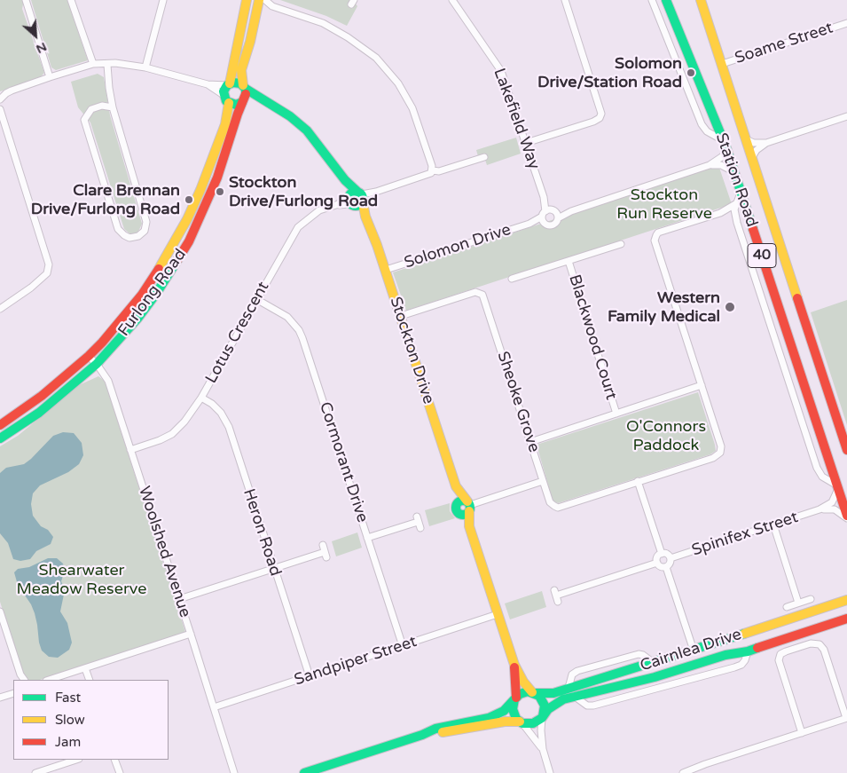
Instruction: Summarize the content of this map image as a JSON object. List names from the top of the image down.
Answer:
{
  "streets": {
    "main road": [
      "Station Road",
      "40",
      "Furlong Road",
      "Stockton Drive",
      "Cairnlea Drive"
    ],
    "street": [
      "Soame Street",
      "Lakefield Way",
      "Solomon Drive",
      "Lotus Crescent",
      "Blackwood Court",
      "Sheoke Grove",
      "Cormorant Drive",
      "Heron Road",
      "Spinifex Street",
      "Woolshed Avenue",
      "Sandpiper Street"
    ]
  },
  "crossings": [
    ["Soame Street", "Station Road"],
    ["Lakefield Way", "Solomon Drive"],
    ["Station Road", "Spinifex Street"],
    ["Solomon Drive", "Stockton Drive"],
    ["Furlong Road", "Woolshed Avenue"],
    ["Lotus Crescent", "Stockton Drive"],
    ["Lotus Crescent", "Cormorant Drive"],
    ["Lotus Crescent", "Heron Road"],
    ["Lotus Crescent", "Woolshed Avenue"],
    ["Stockton Drive", "Sheoke Grove"],
    ["Cormorant Drive", "Sandpiper Street"],
    ["Heron Road", "Sandpiper Street"],
    ["Woolshed Avenue", "Sandpiper Street"]
  ],
  "parks": ["Stockton Run Reserve", "O'Connors Paddock", "Shearwater Meadow Reserve"],
  "places": [
    "Solomon Drive/Station Road",
    "Stockton Drive/Furlong Road",
    "Clare Brennan Drive/Furlong Road",
    "Western Family Medical"
  ],
  "legend": ["Fast", "Slow", "Jam"],
  "north": "bottom right"
}
